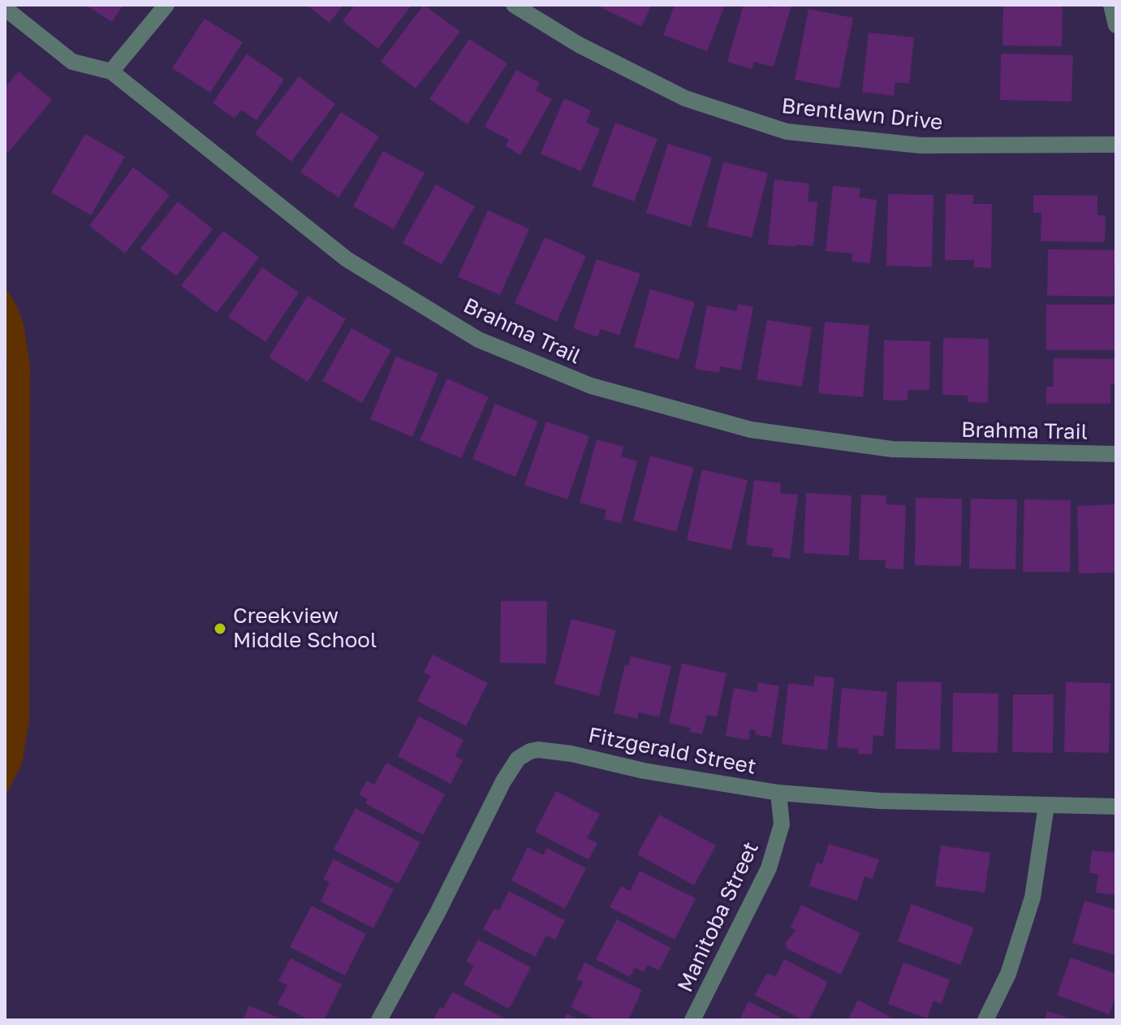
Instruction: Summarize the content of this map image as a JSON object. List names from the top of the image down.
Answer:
{
  "streets": {
    "street": [
      "Brentlawn Drive",
      "Brahma Trail",
      "Fitzgerald Street",
      "Manitoba Street"
    ]
  },
  "crossings": [
    ["Fitzgerald Street", "Manitoba Street"]
  ],
  "places": ["Creekview Middle School"]
}
